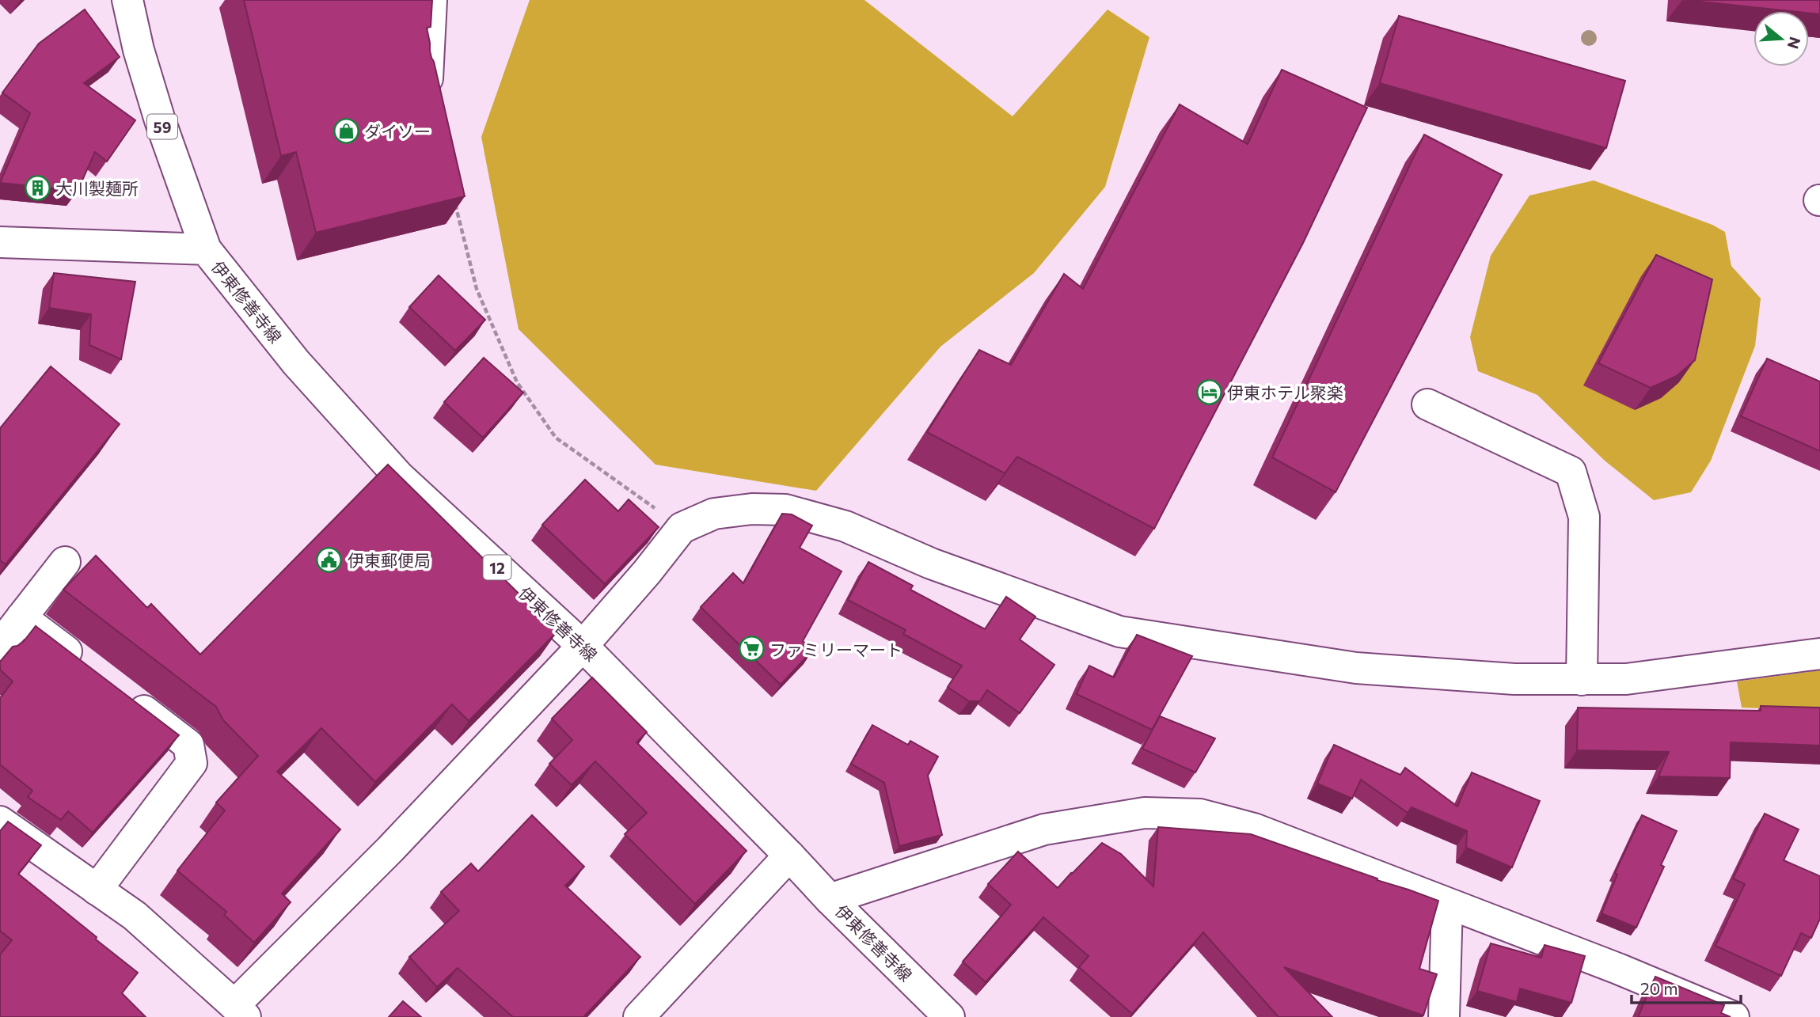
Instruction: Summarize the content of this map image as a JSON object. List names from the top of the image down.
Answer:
{
  "streets": {
    "street": ["59", "伊東修善寺線", "12"]
  },
  "crossings": [
    ["59", "伊東修善寺線"]
  ],
  "places": {
    "shop": ["ダイソー"],
    "building": ["大川製麺所"],
    "hotel": ["伊東ホテル聚楽"],
    "public building": ["伊東郵便局"],
    "supermarket": ["ファミリーマート"]
  },
  "scale_bar": "20 m",
  "north": "right"
}
